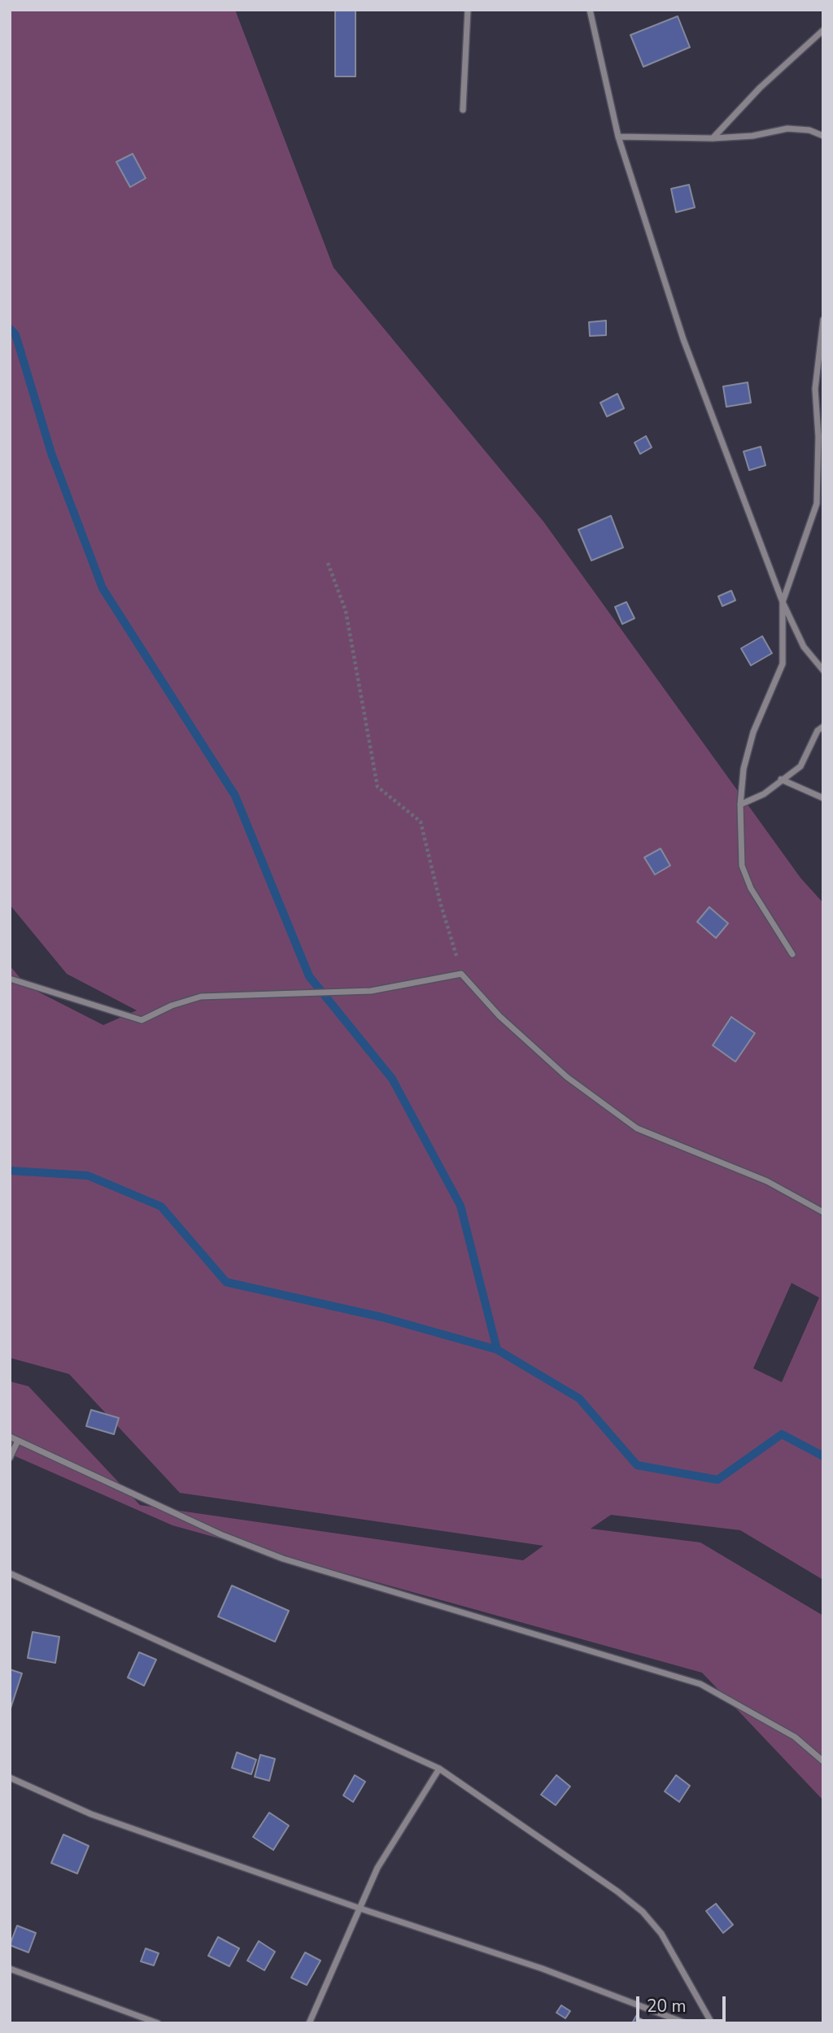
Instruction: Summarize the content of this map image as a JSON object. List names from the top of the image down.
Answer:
{
  "scale_bar": "20 m"
}
